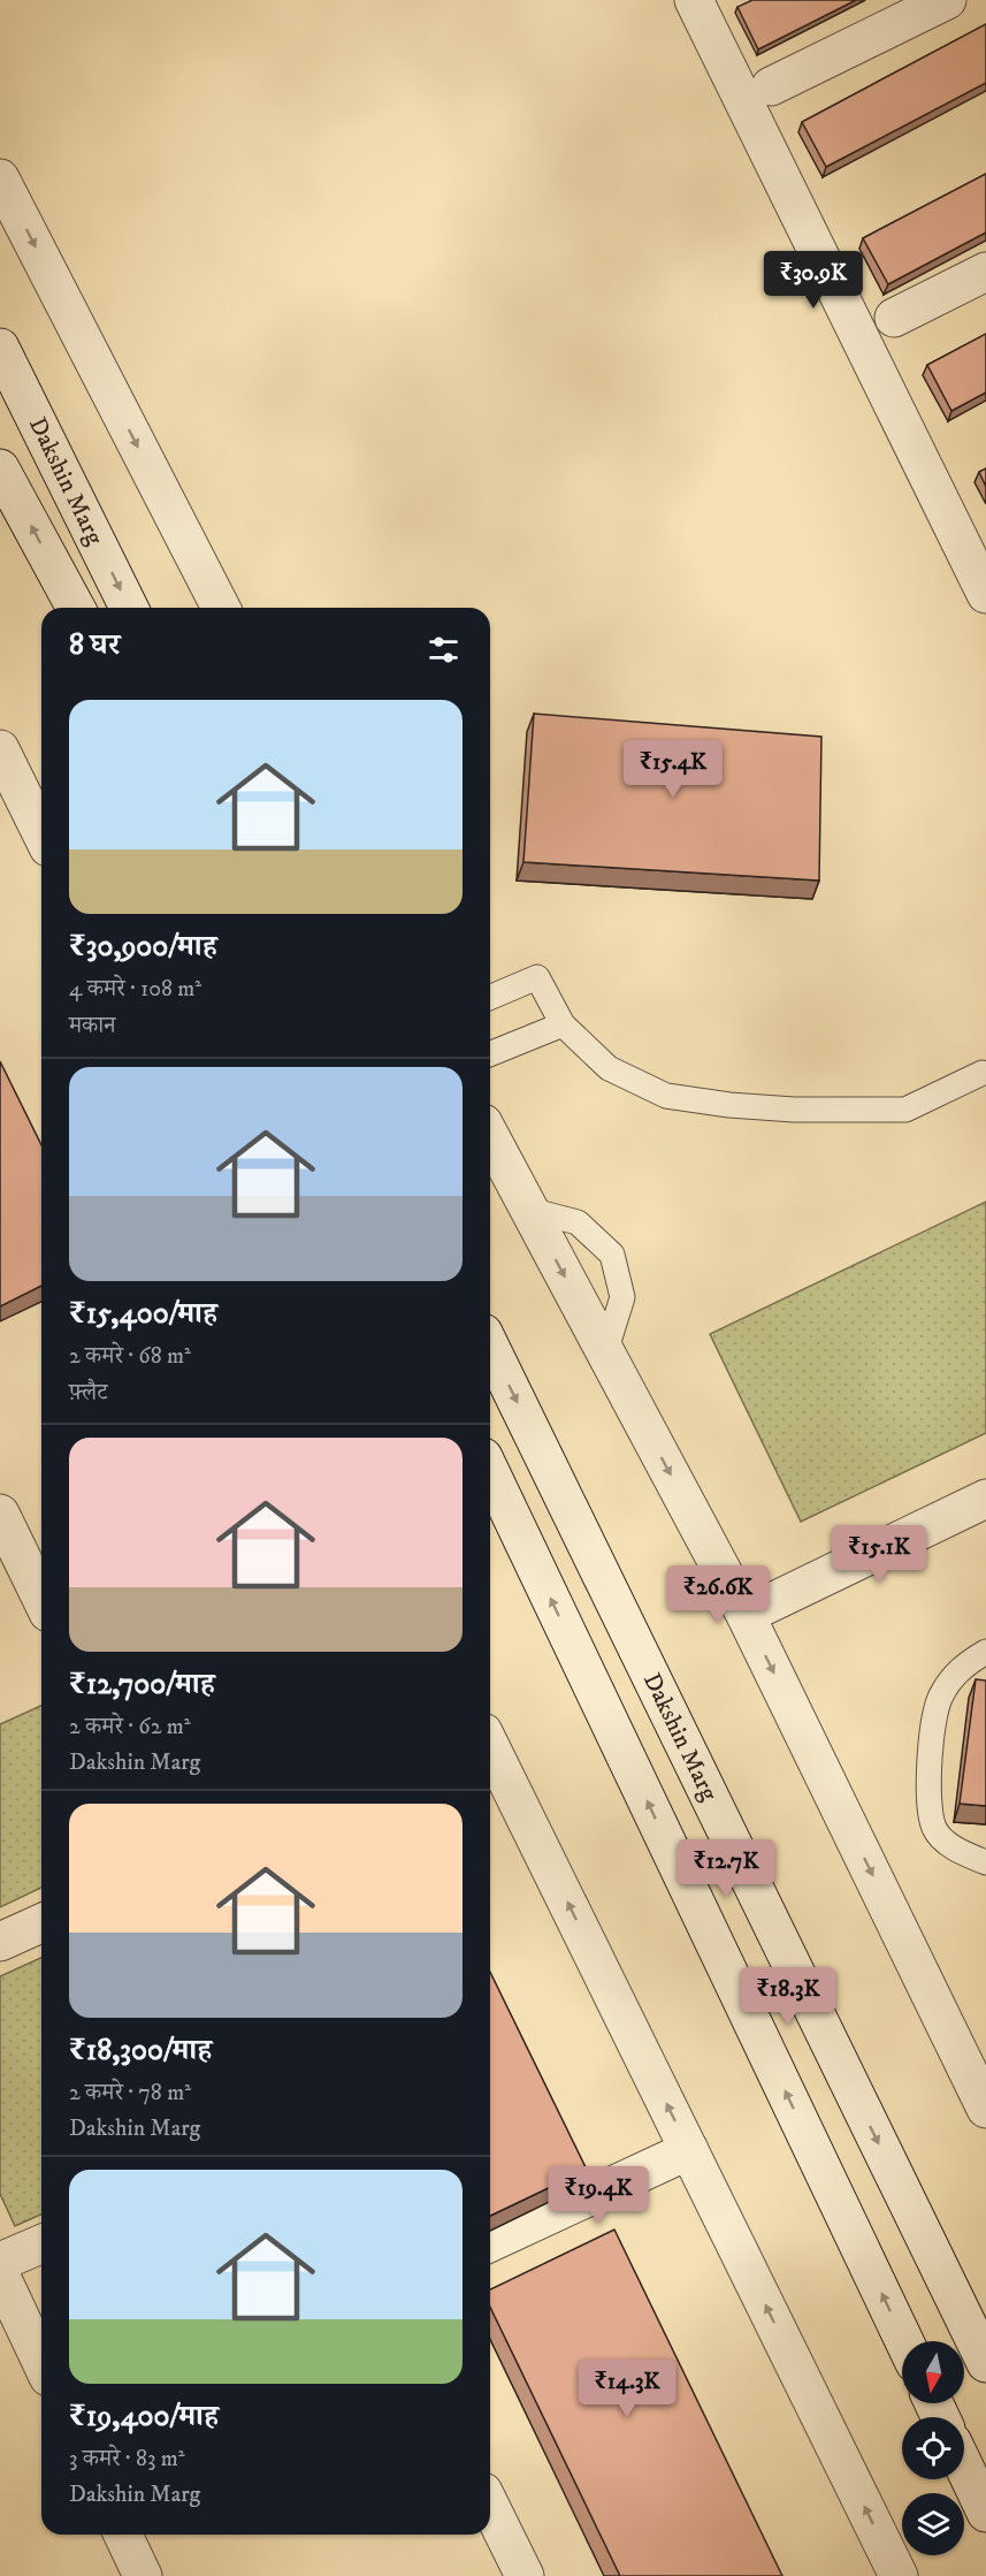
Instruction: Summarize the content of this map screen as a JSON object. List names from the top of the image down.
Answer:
{
  "streets": {
    "street": ["Dakshin Marg"]
  },
  "north": "bottom",
  "page": {
    "price": [
      "₹30.9K",
      "₹15.4K",
      "₹15.1K",
      "₹26.6K",
      "₹12.7K",
      "₹18.3K",
      "₹19.4K",
      "₹14.3K"
    ],
    "heading": "8 घर",
    "list": [
      {
        "name": "₹30,900/माह",
        "note": "4 कमरे · 108 m² · मकान"
      },
      {
        "name": "₹15,400/माह",
        "note": "2 कमरे · 68 m² · फ़्लैट"
      },
      {
        "name": "₹12,700/माह",
        "note": "2 कमरे · 62 m² · Dakshin Marg"
      },
      {
        "name": "₹18,300/माह",
        "note": "2 कमरे · 78 m² · Dakshin Marg"
      },
      {
        "name": "₹19,400/माह",
        "note": "3 कमरे · 83 m² · Dakshin Marg"
      }
    ]
  }
}
